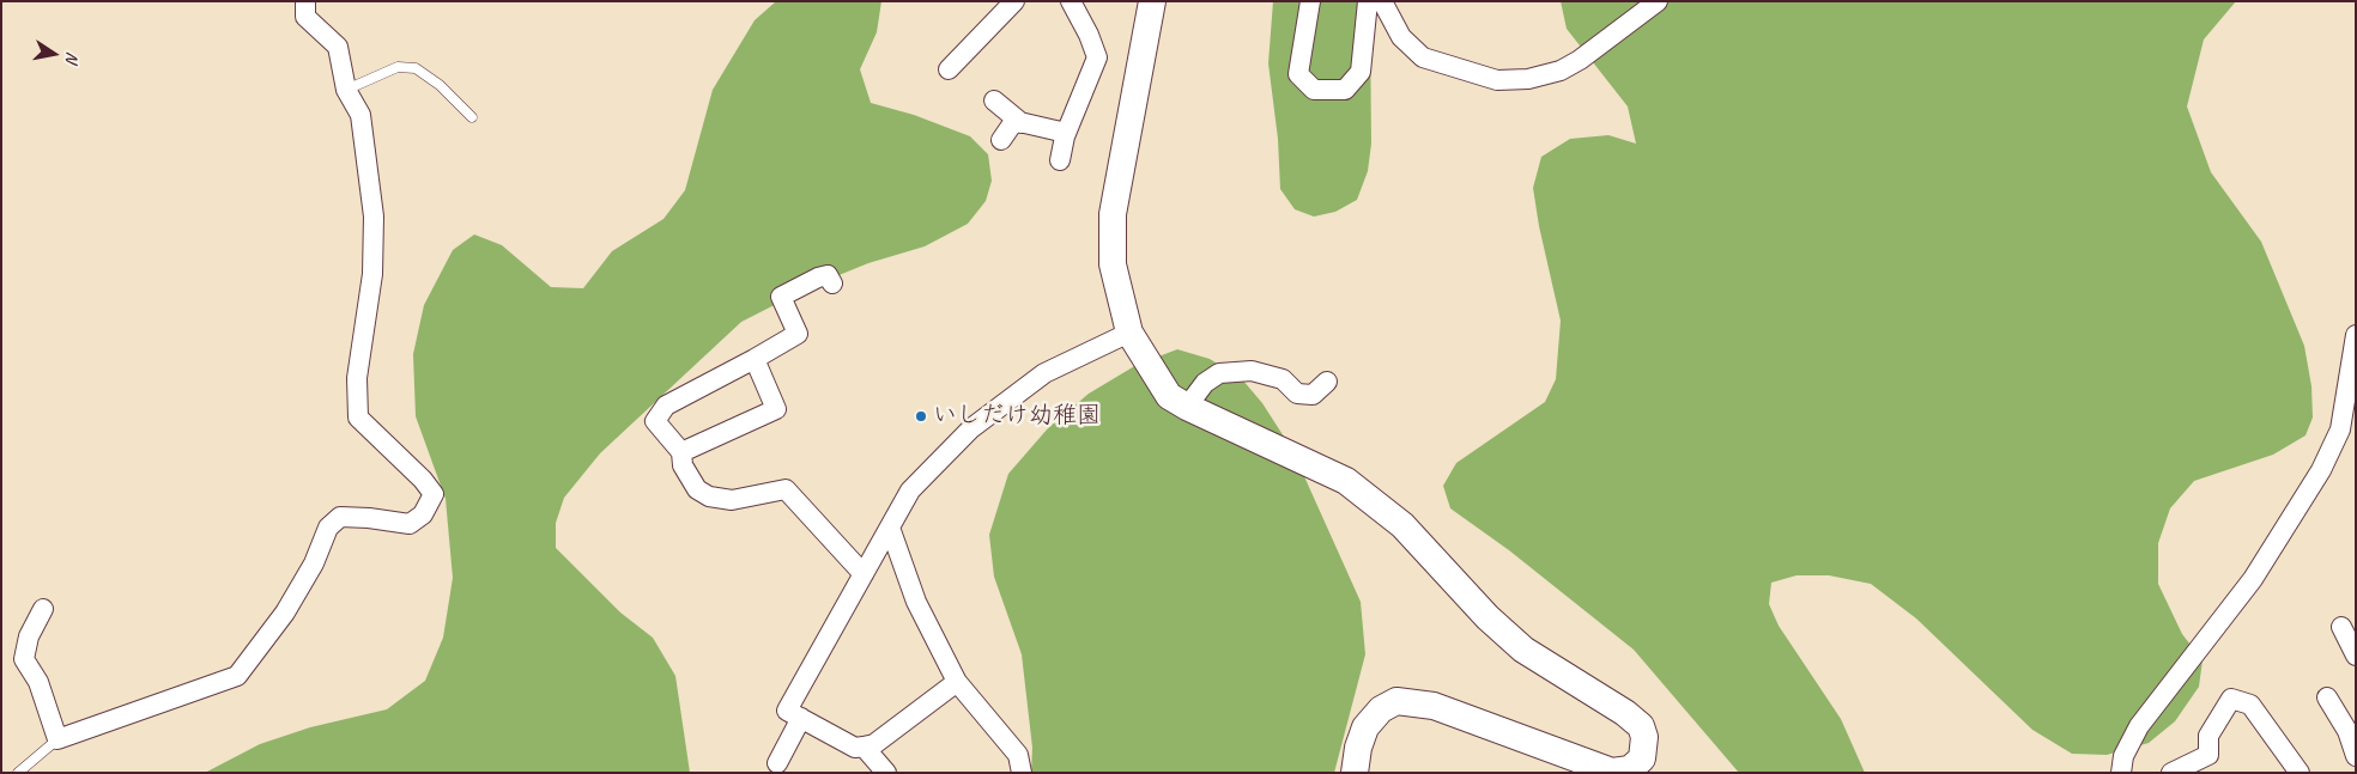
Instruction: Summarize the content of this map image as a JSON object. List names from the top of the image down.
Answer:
{
  "places": ["いしだけ幼稚園"],
  "north": "right"
}
